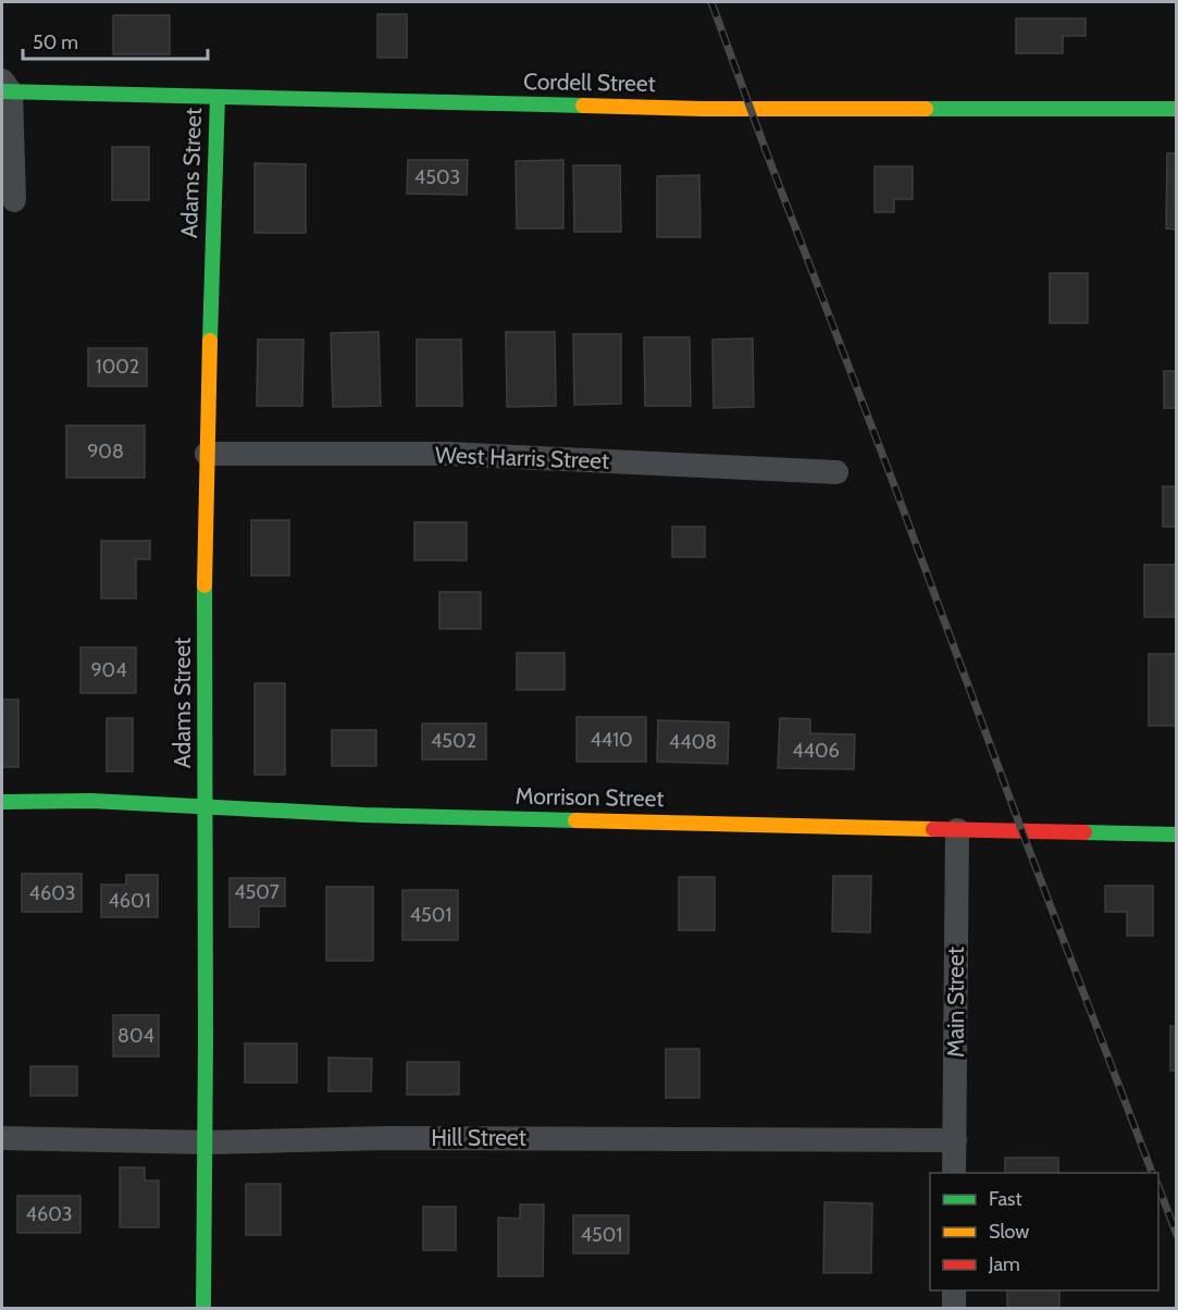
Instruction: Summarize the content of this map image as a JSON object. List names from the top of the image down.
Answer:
{
  "streets": {
    "street": [
      "Cordell Street",
      "Adams Street",
      "West Harris Street",
      "Morrison Street",
      "Main Street",
      "Hill Street"
    ]
  },
  "crossings": [
    ["Cordell Street", "Adams Street"],
    ["Adams Street", "West Harris Street"],
    ["Adams Street", "Morrison Street"],
    ["Adams Street", "Hill Street"],
    ["Morrison Street", "Main Street"],
    ["Main Street", "Hill Street"]
  ],
  "house_numbers": [
    "4503",
    "1002",
    "908",
    "904",
    "4410",
    "4502",
    "4408",
    "4406",
    "4507",
    "4603",
    "4601",
    "4501",
    "804",
    "4603",
    "4501"
  ],
  "legend": ["Fast", "Slow", "Jam"],
  "scale_bar": "50 m"
}
